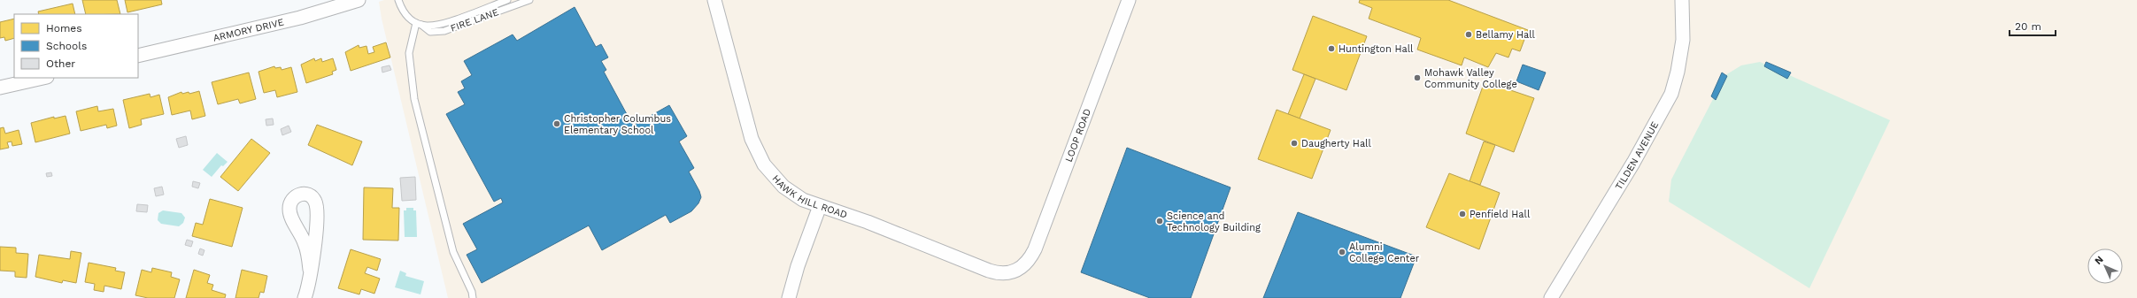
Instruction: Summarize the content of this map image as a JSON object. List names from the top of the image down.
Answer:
{
  "streets": {
    "street": [
      "ARMORY DRIVE",
      "LOOP ROAD",
      "TILDEN AVENUE",
      "HAWK HILL ROAD"
    ],
    "lane": ["FIRE LANE"]
  },
  "crossings": [
    ["LOOP ROAD", "HAWK HILL ROAD"]
  ],
  "places": [
    "Bellamy Hall",
    "Huntington Hall",
    "Mohawk Valley Community College",
    "Christopher Columbus Elementary School",
    "Daugherty Hall",
    "Penfield Hall",
    "Science and Technology Building",
    "Alumni College Center"
  ],
  "legend": ["Homes", "Schools", "Other"],
  "scale_bar": "20 m",
  "north": "top left"
}
